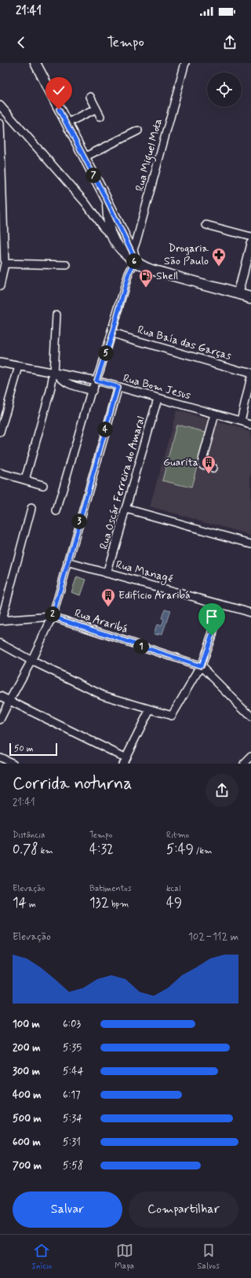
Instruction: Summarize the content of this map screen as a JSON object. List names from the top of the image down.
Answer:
{
  "streets": {
    "street": [
      "Rua Miguel Mota",
      "Rua Baía das Garças",
      "Rua Bom Jesus",
      "Rua Oscár Ferreira do Amaral",
      "Rua Managé",
      "Rua Araribá"
    ]
  },
  "crossings": [
    ["Rua Miguel Mota", "Rua Baía das Garças"],
    ["Rua Miguel Mota", "Rua Bom Jesus"],
    ["Rua Bom Jesus", "Rua Oscár Ferreira do Amaral"],
    ["Rua Oscár Ferreira do Amaral", "Rua Managé"]
  ],
  "places": {
    "pharmacy": ["Drogaria São Paulo"],
    "fuel station": ["Shell"],
    "building": ["Guarita", "Edifício Araribá"]
  },
  "scale_bar": "50 m",
  "page": {
    "status": "21:41",
    "header": "Tempo",
    "pins": [
      "7",
      "6",
      "5",
      "4",
      "3",
      "2",
      "1"
    ],
    "scale": "50 m",
    "heading": ["Corrida noturna", "21:41"],
    "stats": [
      ["Distância", "0.78 km"],
      ["Tempo", "4:32"],
      ["Ritmo", "5:49 /km"],
      ["Elevação", "14 m"],
      ["Batimentos", "132 bpm"],
      ["kcal", "49"]
    ],
    "chart": ["Elevação", "102–112 m"],
    "list": [
      {
        "name": "100 m",
        "note": "6:03"
      },
      {
        "name": "200 m",
        "note": "5:35"
      },
      {
        "name": "300 m",
        "note": "5:44"
      },
      {
        "name": "400 m",
        "note": "6:17"
      },
      {
        "name": "500 m",
        "note": "5:34"
      },
      {
        "name": "600 m",
        "note": "5:31"
      },
      {
        "name": "700 m",
        "note": "5:58"
      }
    ],
    "buttons": ["Salvar", "Compartilhar"],
    "tabs": ["Início", "Mapa", "Salvos"]
  }
}
